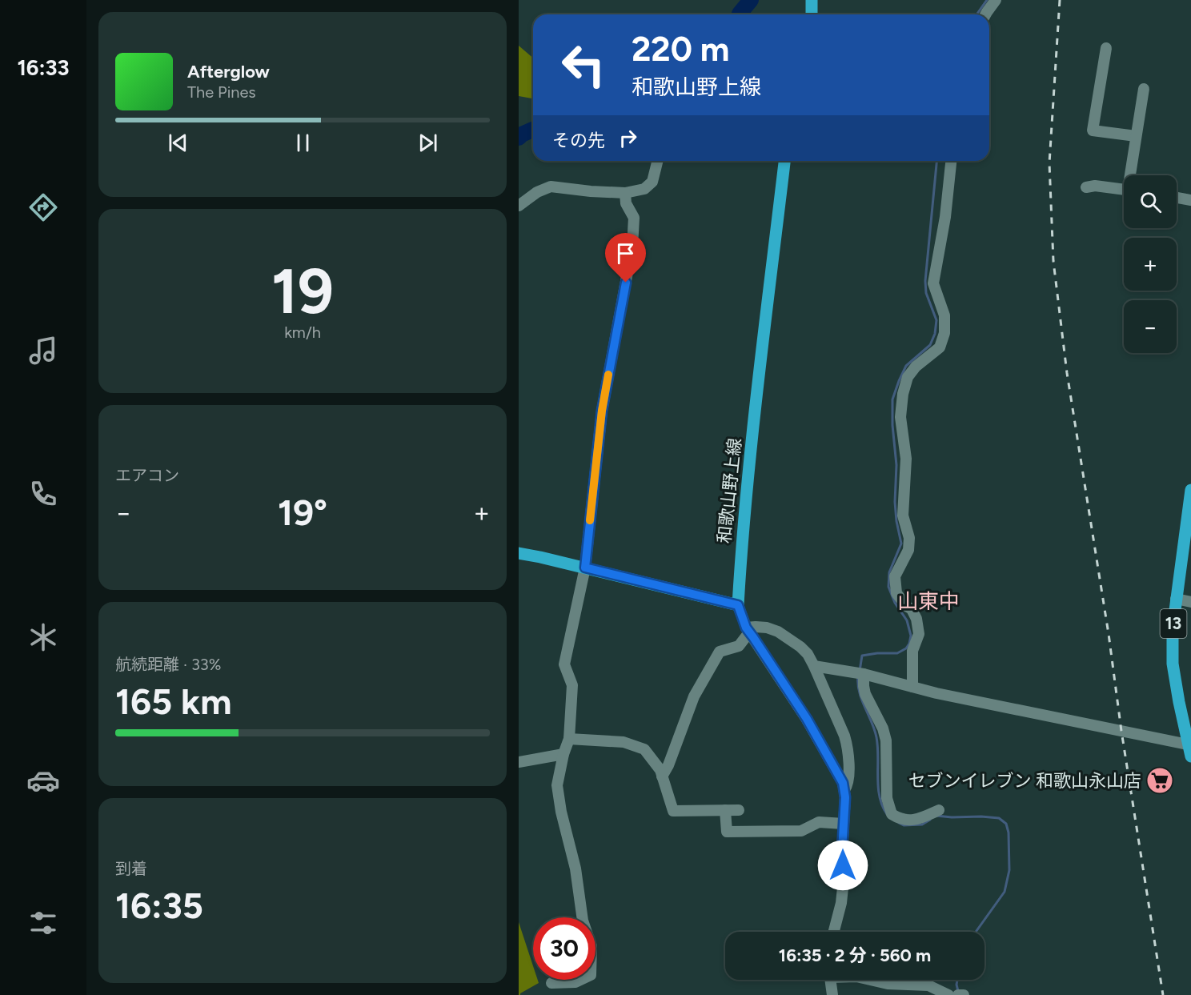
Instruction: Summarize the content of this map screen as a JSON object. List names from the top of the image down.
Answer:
{
  "streets": {
    "main road": ["和歌山野上線", "13"]
  },
  "districts": ["山東中"],
  "places": {
    "supermarket": ["セブンイレブン 和歌山永山店"]
  },
  "page": {
    "tabs": "16:33",
    "turn": ["220 m", "和歌山野上線"],
    "song": ["Afterglow", "The Pines"],
    "then": "その先",
    "map_buttons": ["+", "−"],
    "tile": [
      ["19", "km/h"],
      "エアコン",
      ["航続距離 · 33%", "165 km"],
      ["到着", "16:35"]
    ],
    "heat": ["−", "19°", "+"],
    "limit": "30",
    "trip": "16:35 · 2 分 · 560 m"
  }
}
